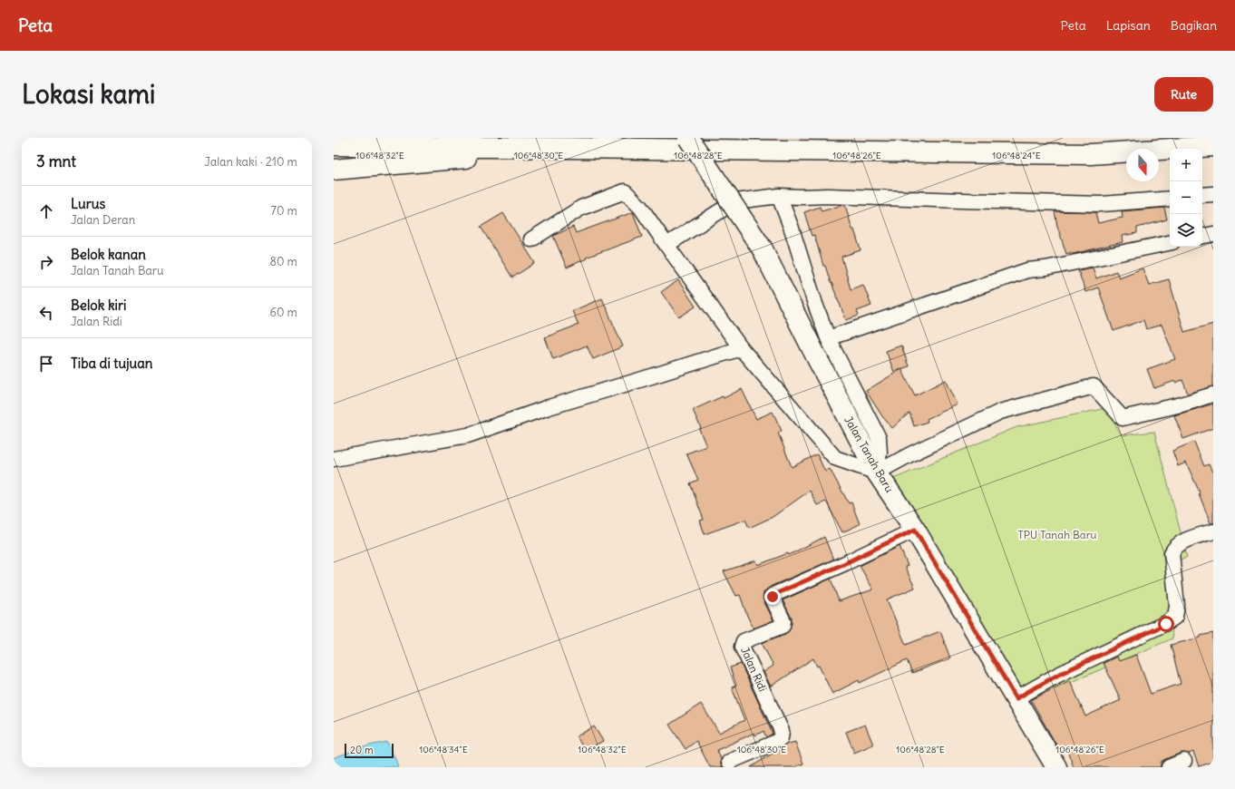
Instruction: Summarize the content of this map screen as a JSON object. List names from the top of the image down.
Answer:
{
  "streets": {
    "main road": ["Jalan Tanah Baru"],
    "street": ["Jalan Ridi"]
  },
  "crossings": [
    ["Jalan Tanah Baru", "Jalan Ridi"]
  ],
  "parks": ["TPU Tanah Baru"],
  "scale_bar": "20 m",
  "north": "bottom",
  "page": {
    "header": "Peta",
    "nav": ["Peta", "Lapisan", "Bagikan"],
    "buttons": "Rute",
    "title": "Lokasi kami",
    "heading": ["3 mnt", "Jalan kaki · 210 m"],
    "map_buttons": ["+", "−"],
    "list": [
      ["Lurus", "Jalan Deran", "70 m"],
      ["Belok kanan", "Jalan Tanah Baru", "80 m"],
      ["Belok kiri", "Jalan Ridi", "60 m"],
      "Tiba di tujuan"
    ],
    "scale": "20 m"
  },
  "coordinates": [
    "106°48'32\"E",
    "106°48'30\"E",
    "106°48'28\"E",
    "106°48'26\"E",
    "106°48'24\"E",
    "106°48'34\"E"
  ]
}
